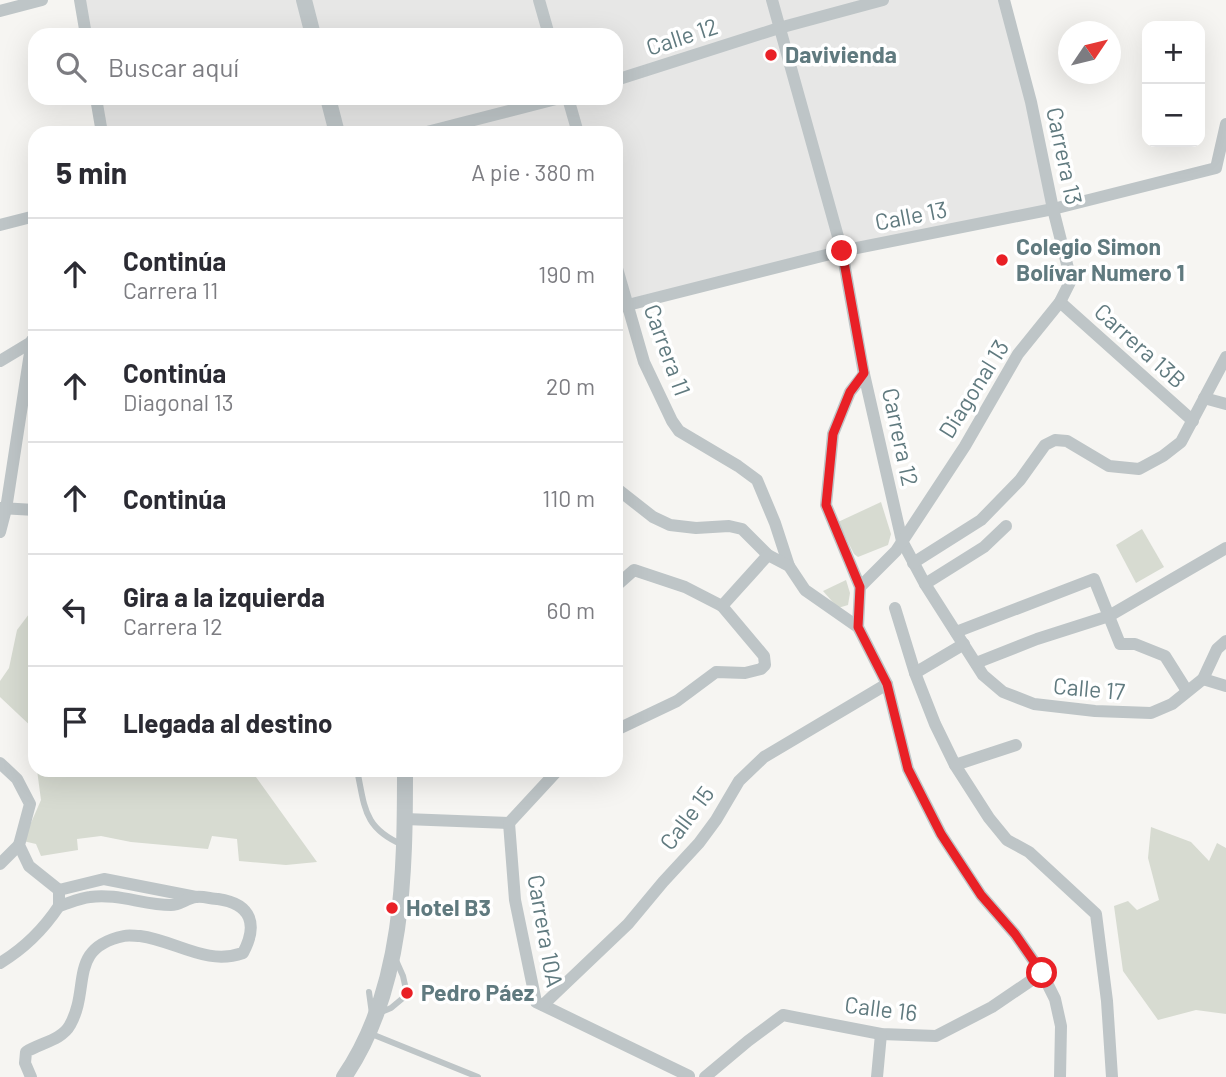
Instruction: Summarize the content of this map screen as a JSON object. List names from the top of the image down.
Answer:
{
  "streets": {
    "street": [
      "Calle 12",
      "Carrera 13",
      "Calle 13",
      "Carrera 13B",
      "Carrera 11",
      "Diagonal 13",
      "Carrera 12",
      "Calle 17",
      "Calle 15",
      "Carrera 10A",
      "Calle 16"
    ]
  },
  "crossings": [
    ["Calle 12", "Carrera 12"],
    ["Carrera 13", "Calle 13"],
    ["Carrera 13", "Diagonal 13"],
    ["Calle 13", "Carrera 12"],
    ["Carrera 13B", "Diagonal 13"],
    ["Carrera 11", "Calle 15"],
    ["Carrera 11", "Calle 16"],
    ["Diagonal 13", "Carrera 12"],
    ["Carrera 12", "Calle 17"],
    ["Calle 15", "Carrera 10A"]
  ],
  "places": [
    "Davivienda",
    "Colegio Simon Bolívar Numero 1",
    "Hotel B3",
    "Pedro Páez"
  ],
  "north": "top right",
  "page": {
    "map_buttons": ["+", "−"],
    "search": "Buscar aquí",
    "heading": ["5 min", "A pie · 380 m"],
    "list": [
      ["Continúa", "Carrera 11", "190 m"],
      ["Continúa", "Diagonal 13", "20 m"],
      ["Continúa", "110 m"],
      ["Gira a la izquierda", "Carrera 12", "60 m"],
      "Llegada al destino"
    ]
  }
}
